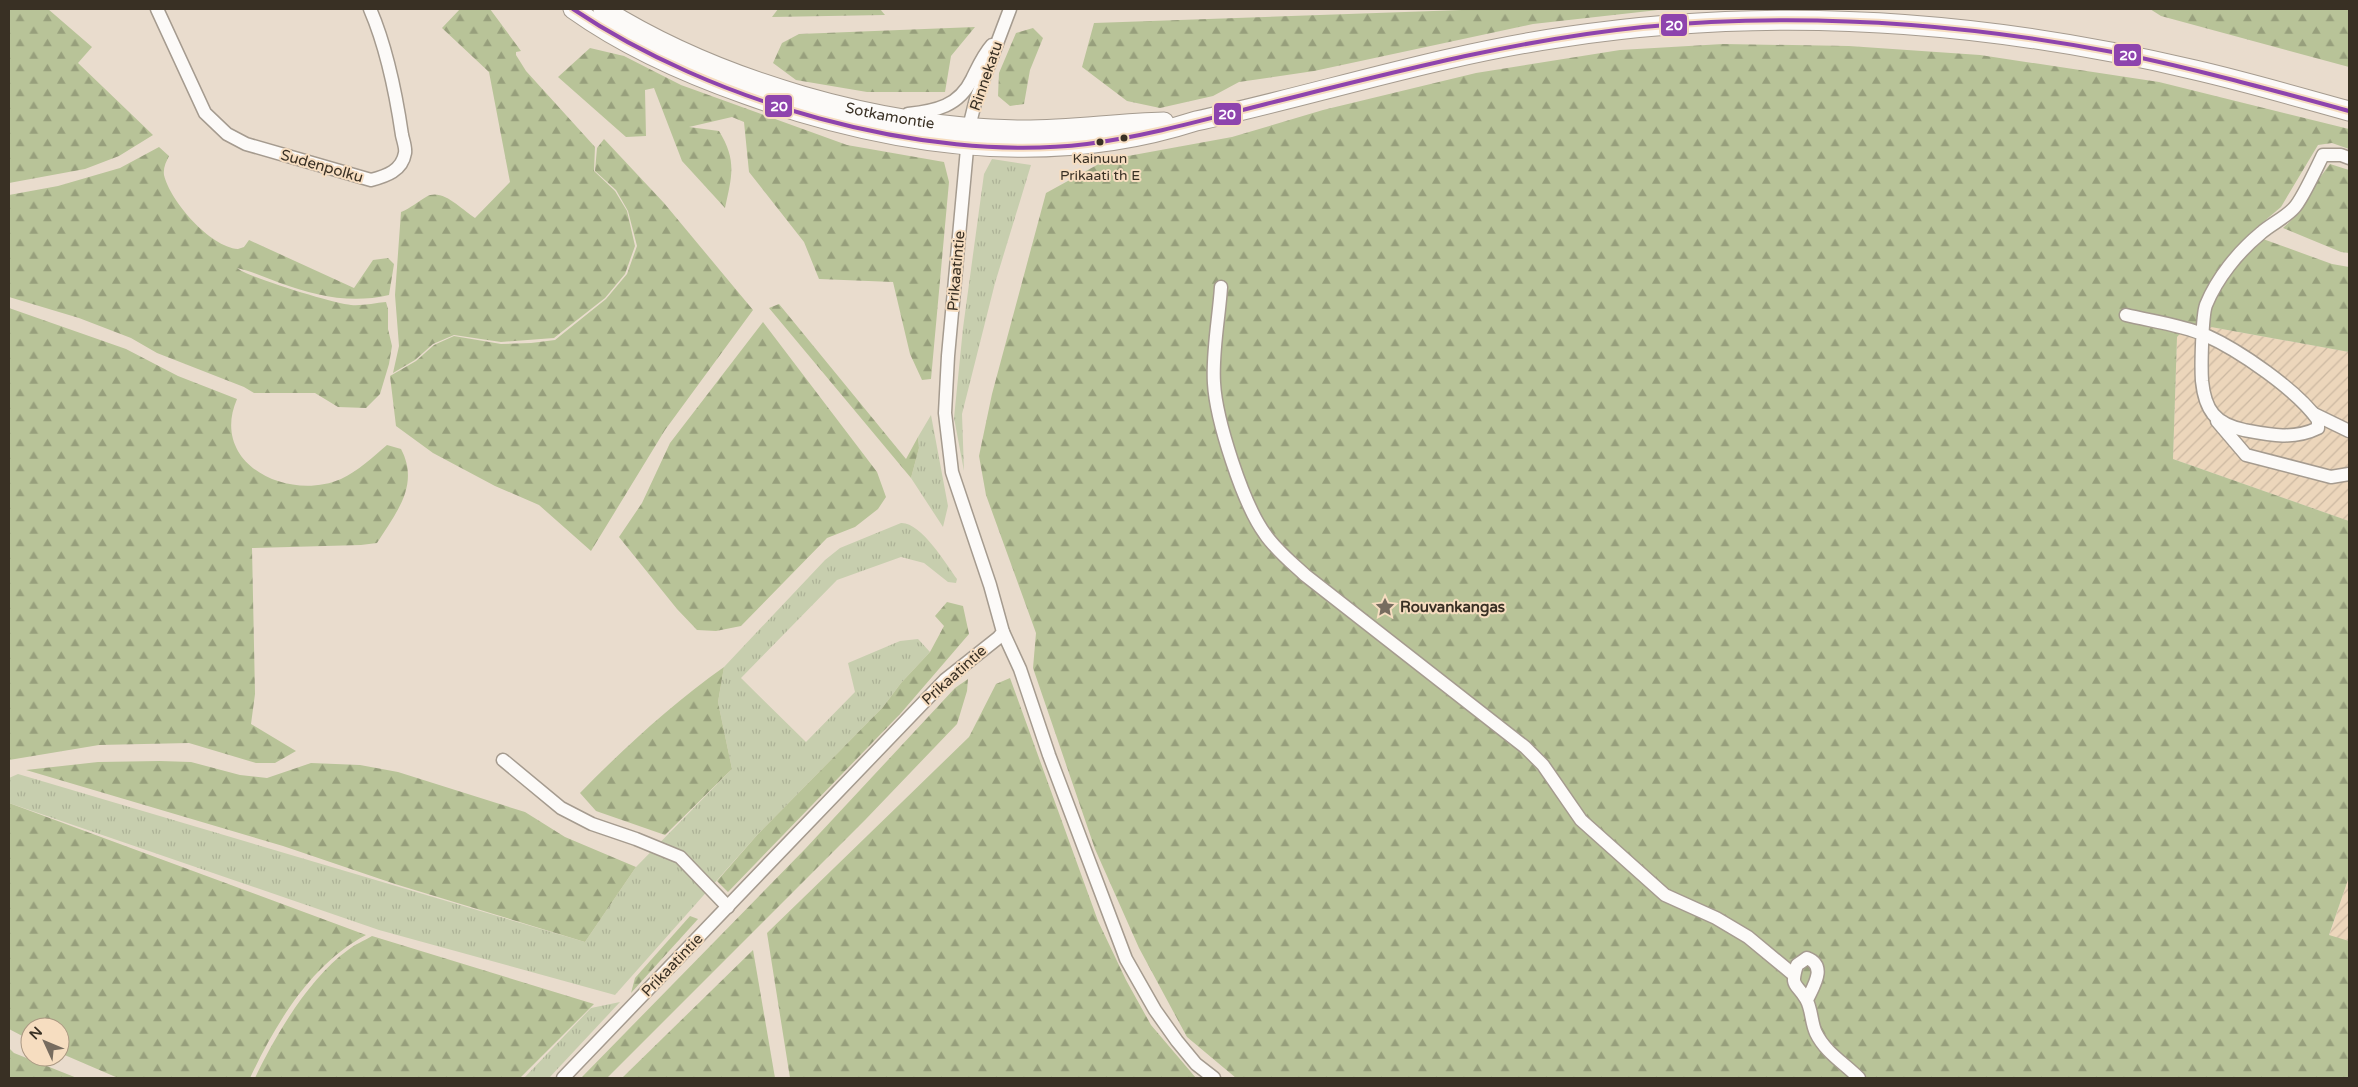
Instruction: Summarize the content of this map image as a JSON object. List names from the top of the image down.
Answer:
{
  "streets": {
    "highway": ["Sotkamontie"],
    "street": ["Rinnekatu", "Sudenpolku", "Prikaatintie"]
  },
  "crossings": [
    ["Rinnekatu", "Sotkamontie"],
    ["Rinnekatu", "Prikaatintie"],
    ["Sotkamontie", "Prikaatintie"]
  ],
  "places": {
    "other": ["Kainuun Prikaati th E"],
    "place": ["Rouvankangas"]
  },
  "lines": ["transit line 20"],
  "north": "top left"
}
